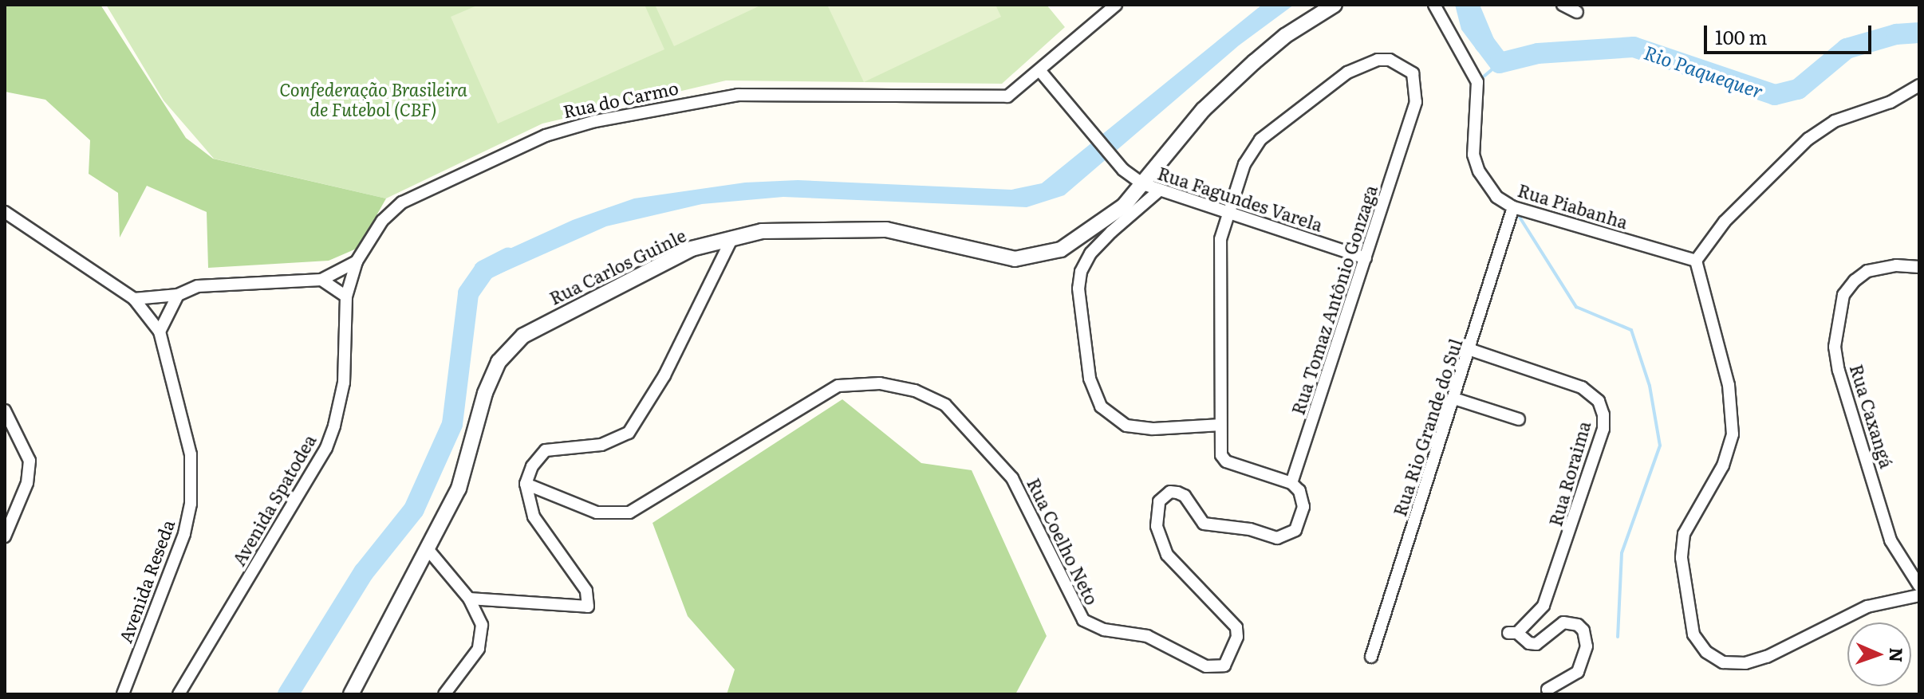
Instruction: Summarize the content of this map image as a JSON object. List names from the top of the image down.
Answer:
{
  "streets": {
    "street": [
      "Rua do Carmo",
      "Rua Fagundes Varela",
      "Rua Piabanha",
      "Rua Carlos Guinle",
      "Rua Tomaz Antônio Gonzaga",
      "Rua Caxangá",
      "Rua Rio Grande do Sul",
      "Rua Roraima",
      "Avenida Spatodea",
      "Rua Coelho Neto",
      "Avenida Reseda"
    ]
  },
  "crossings": [
    ["Rua do Carmo", "Rua Fagundes Varela"],
    ["Rua do Carmo", "Avenida Spatodea"],
    ["Rua Fagundes Varela", "Rua Carlos Guinle"],
    ["Rua Fagundes Varela", "Rua Tomaz Antônio Gonzaga"],
    ["Rua Piabanha", "Rua Rio Grande do Sul"],
    ["Rua Tomaz Antônio Gonzaga", "Rua Coelho Neto"],
    ["Rua Rio Grande do Sul", "Rua Roraima"]
  ],
  "water": ["Rio Paquequer"],
  "parks": ["Confederação Brasileira de Futebol (CBF)"],
  "scale_bar": "100 m",
  "north": "right"
}
